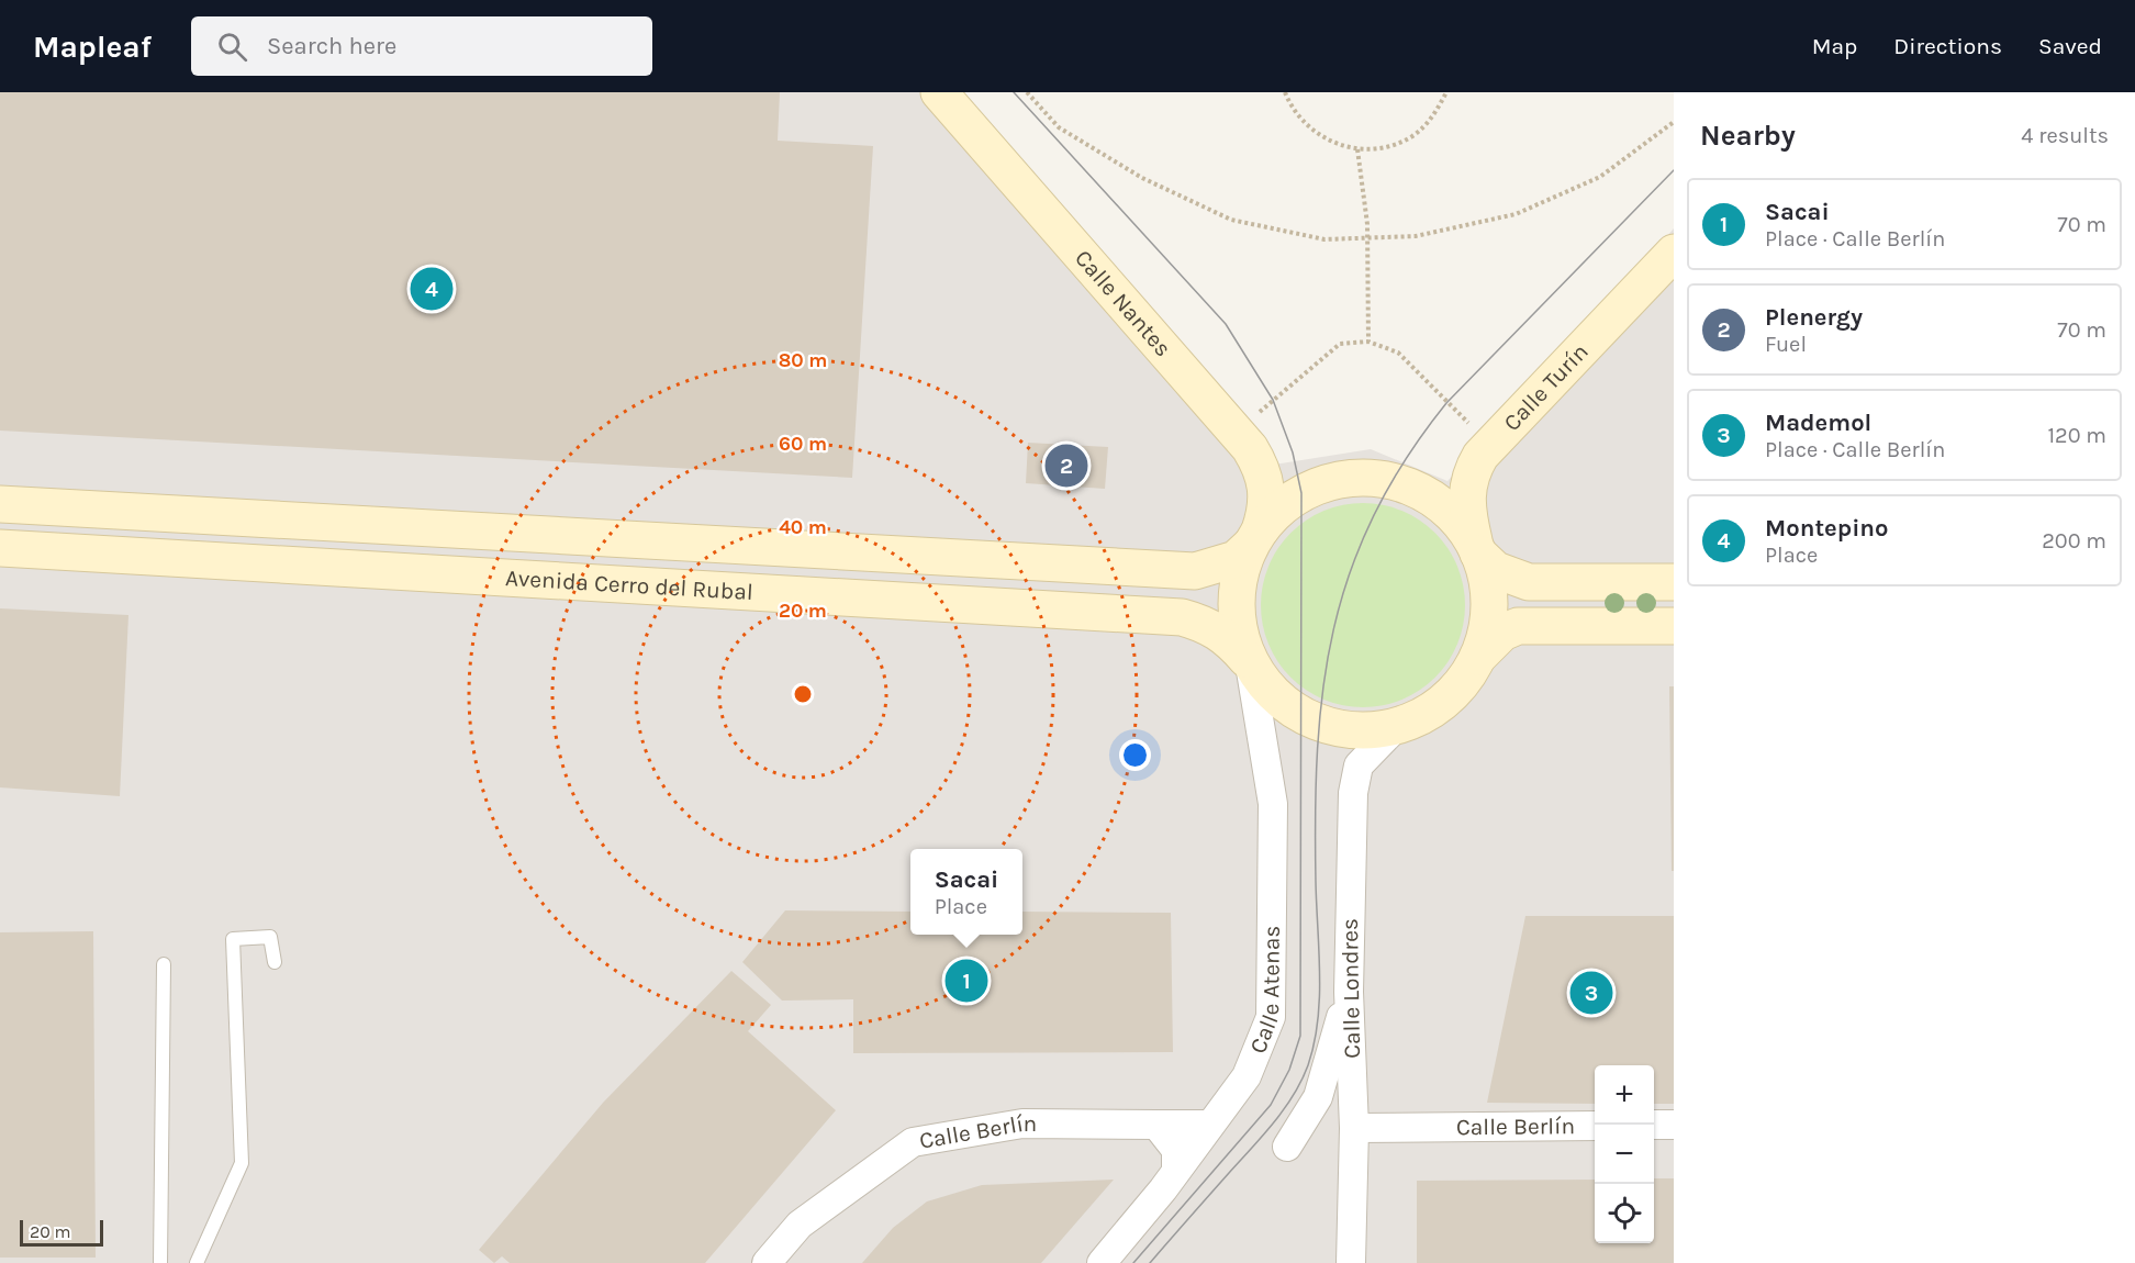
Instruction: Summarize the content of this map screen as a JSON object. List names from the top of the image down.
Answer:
{
  "streets": {
    "street": [
      "Calle Nantes",
      "Calle Turín",
      "Avenida Cerro del Rubal",
      "Calle Atenas",
      "Calle Londres",
      "Calle Berlín"
    ]
  },
  "crossings": [
    ["Calle Nantes", "Avenida Cerro del Rubal"],
    ["Calle Nantes", "Calle Atenas"],
    ["Avenida Cerro del Rubal", "Calle Atenas"],
    ["Avenida Cerro del Rubal", "Calle Londres"],
    ["Calle Atenas", "Calle Berlín"],
    ["Calle Londres", "Calle Berlín"]
  ],
  "scale_bar": "20 m",
  "page": {
    "header": "Mapleaf",
    "search": "Search here",
    "nav": ["Map", "Directions", "Saved"],
    "heading": ["Nearby", "4 results"],
    "list": [
      {
        "mark": "1",
        "name": "Sacai",
        "note": "Place · Calle Berlín",
        "value": "70 m"
      },
      {
        "mark": "2",
        "name": "Plenergy",
        "note": "Fuel",
        "value": "70 m"
      },
      {
        "mark": "3",
        "name": "Mademol",
        "note": "Place · Calle Berlín",
        "value": "120 m"
      },
      {
        "mark": "4",
        "name": "Montepino",
        "note": "Place",
        "value": "200 m"
      }
    ],
    "pins": [
      "4",
      "2",
      "1",
      "3"
    ],
    "popup": ["Sacai", "Place"],
    "map_buttons": ["+", "−"],
    "scale": "20 m"
  },
  "rings": [
    "80 m",
    "60 m",
    "40 m",
    "20 m"
  ]
}
